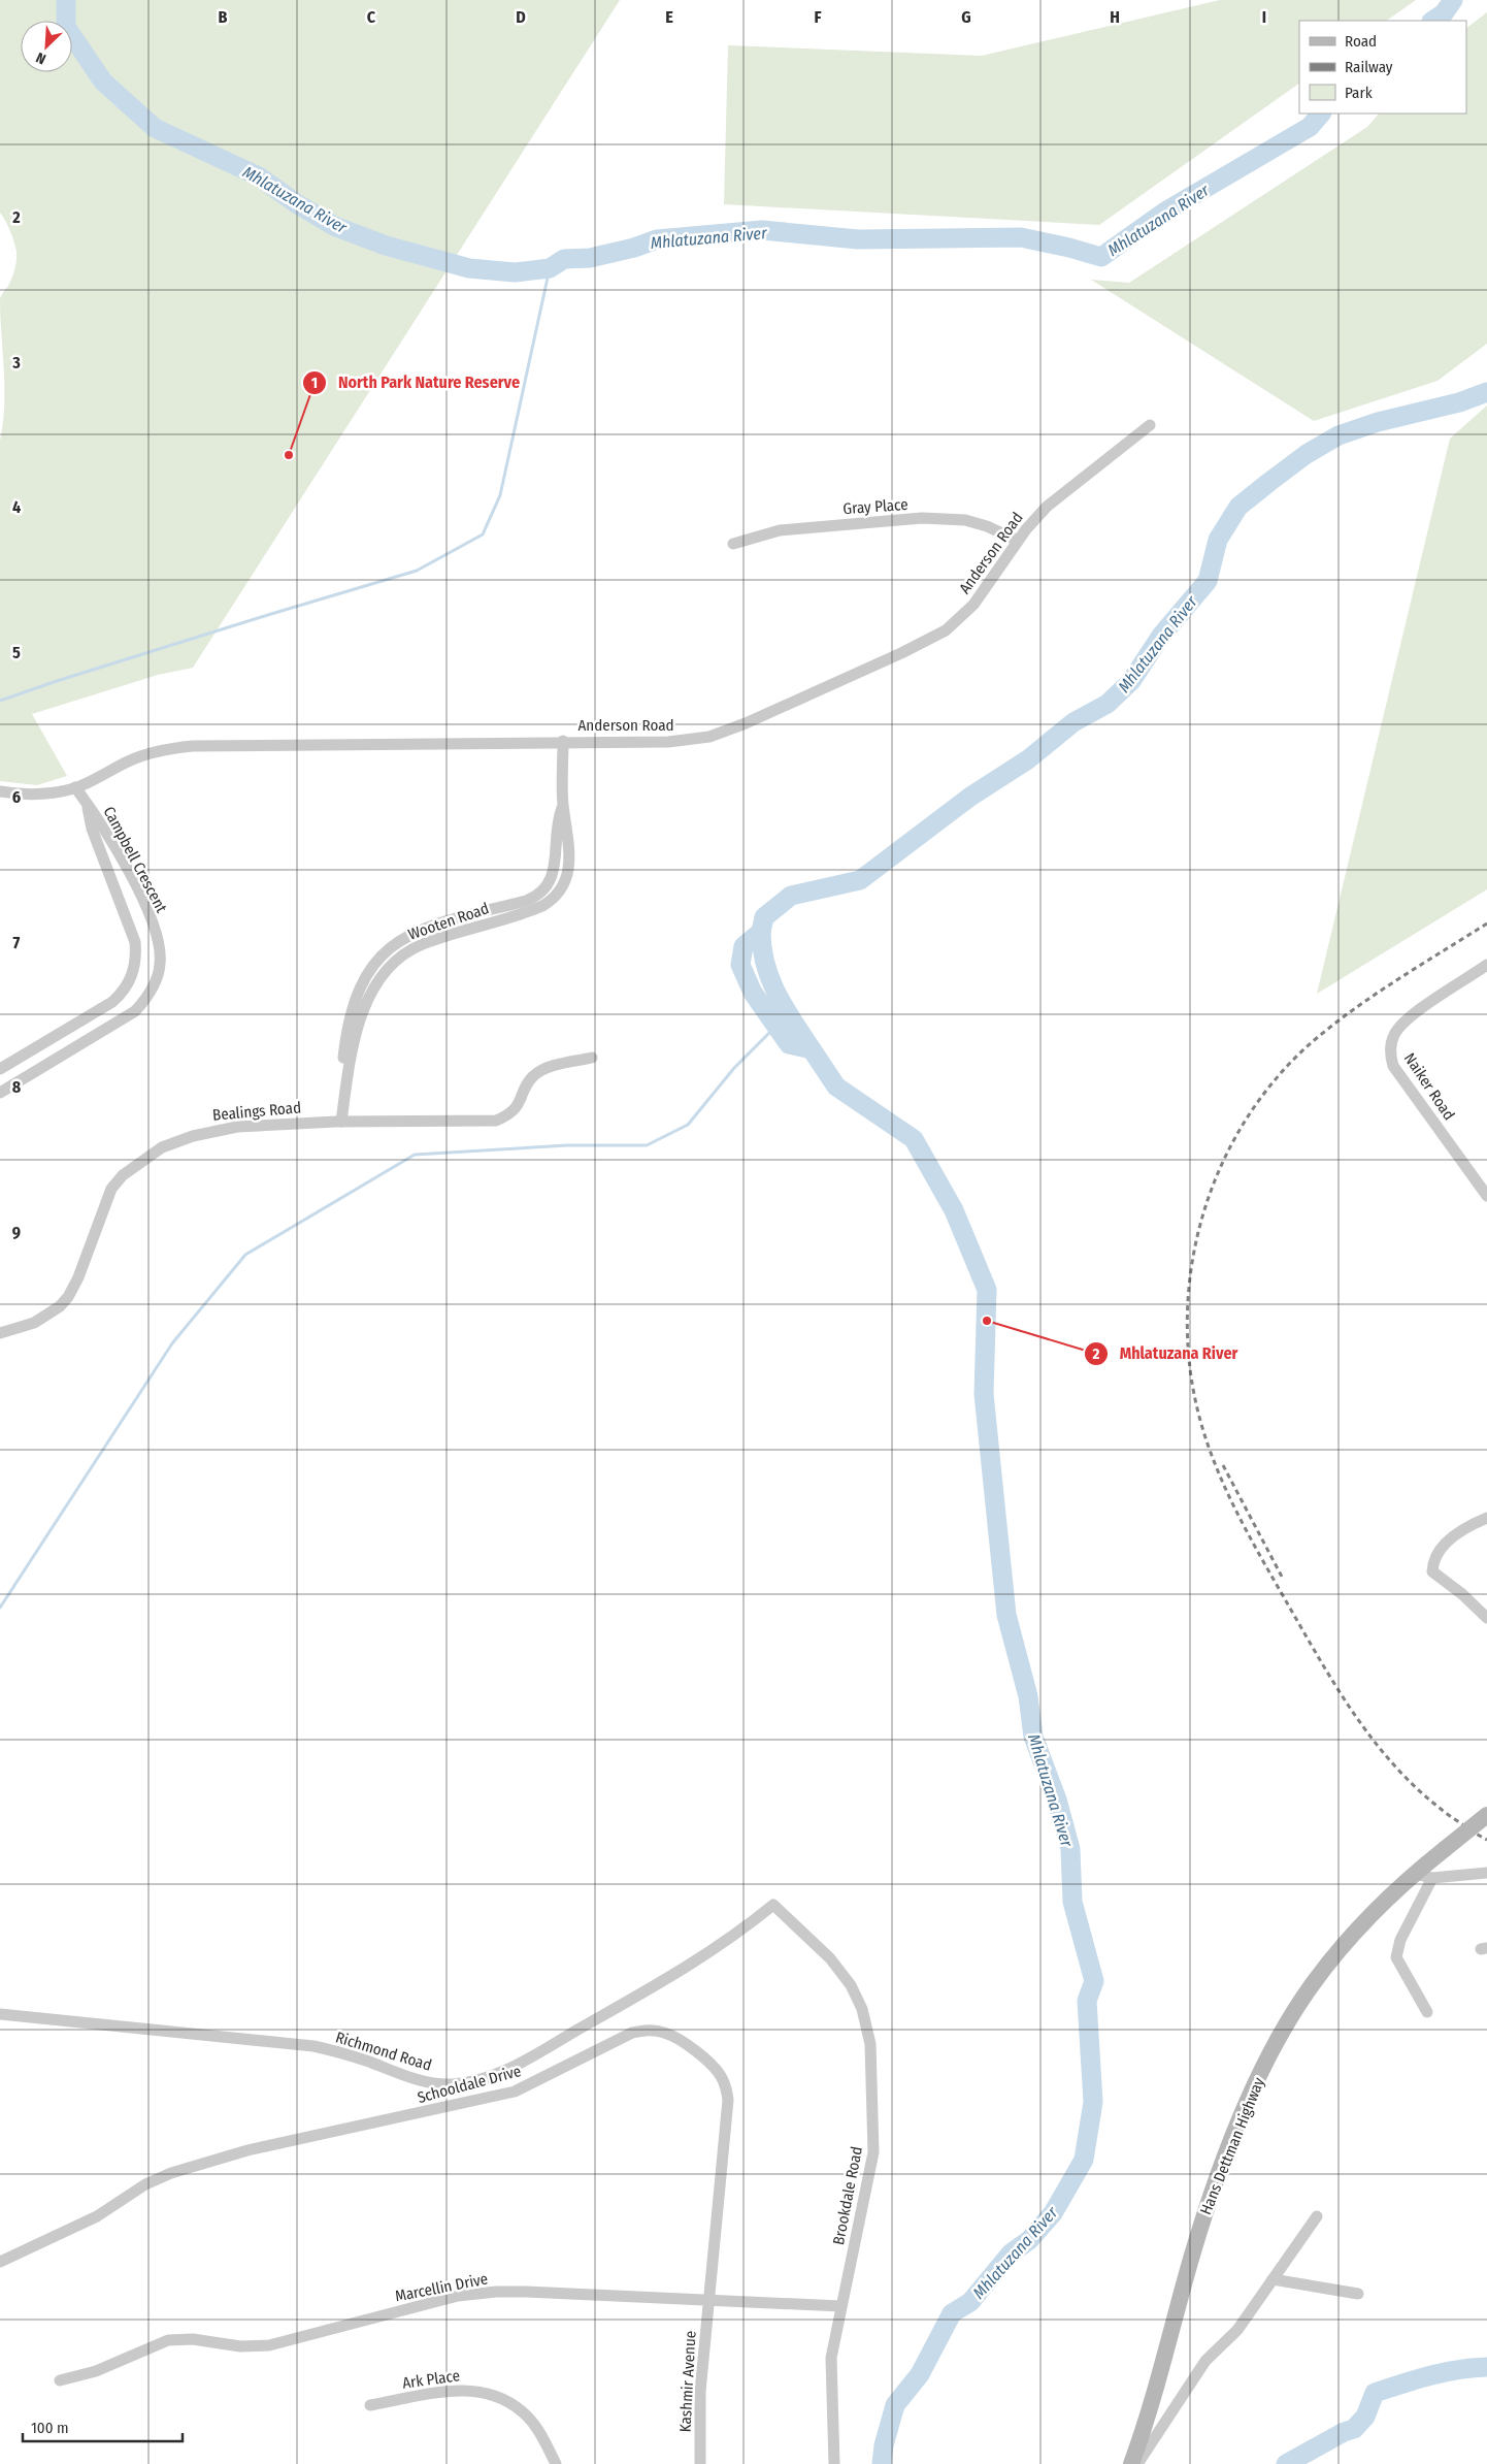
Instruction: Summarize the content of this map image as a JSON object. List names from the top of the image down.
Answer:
{
  "streets": {
    "street": [
      "Gray Place",
      "Anderson Road",
      "Campbell Crescent",
      "Wooten Road",
      "Naiker Road",
      "Bealings Road",
      "Richmond Road",
      "Schooldale Drive",
      "Hans Dettman Highway",
      "Brookdale Road",
      "Marcellin Drive",
      "Ark Place",
      "Kashmir Avenue"
    ]
  },
  "crossings": [
    ["Gray Place", "Anderson Road"],
    ["Anderson Road", "Campbell Crescent"],
    ["Anderson Road", "Wooten Road"],
    ["Wooten Road", "Bealings Road"],
    ["Richmond Road", "Brookdale Road"],
    ["Schooldale Drive", "Marcellin Drive"],
    ["Schooldale Drive", "Kashmir Avenue"],
    ["Brookdale Road", "Marcellin Drive"],
    ["Marcellin Drive", "Kashmir Avenue"]
  ],
  "water": ["Mhlatuzana River"],
  "places": ["North Park Nature Reserve", "Mhlatuzana River"],
  "legend": ["Road", "Railway", "Park"],
  "scale_bar": "100 m",
  "north": "bottom left",
  "grid": {
    "columns": [
      "B",
      "C",
      "D",
      "E",
      "F",
      "G",
      "H",
      "I"
    ],
    "rows": [
      "2",
      "3",
      "4",
      "5",
      "6",
      "7",
      "8",
      "9"
    ]
  }
}
